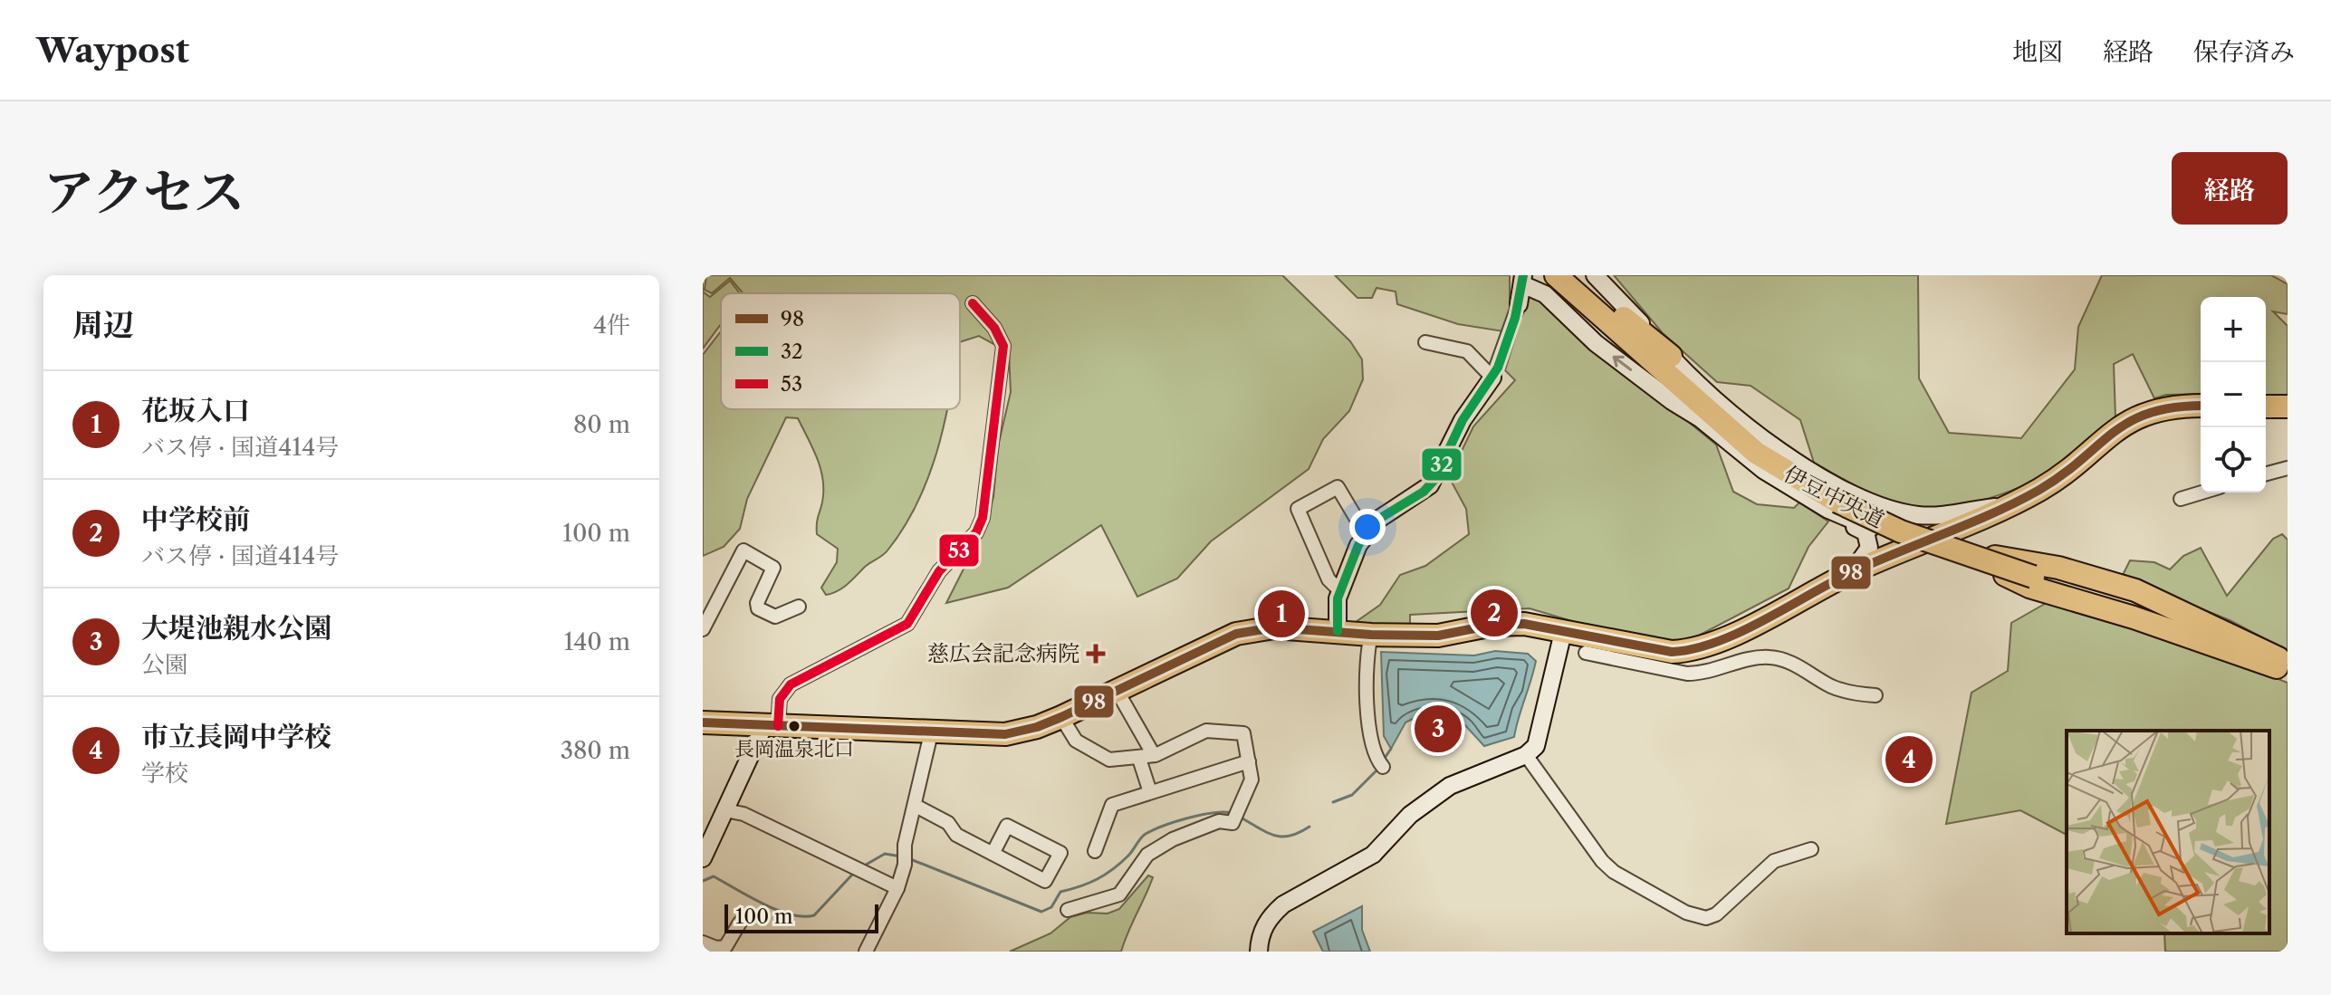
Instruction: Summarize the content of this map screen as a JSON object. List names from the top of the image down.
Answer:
{
  "streets": {
    "highway": ["伊豆中央道"]
  },
  "places": {
    "health": ["慈広会記念病院"],
    "other": ["長岡温泉北口"]
  },
  "lines": ["transit line 32", "transit line 53", "transit line 98"],
  "legend": ["98", "32", "53"],
  "scale_bar": "100 m",
  "page": {
    "header": "Waypost",
    "nav": ["地図", "経路", "保存済み"],
    "title": "アクセス",
    "buttons": "経路",
    "heading": ["周辺", "4件"],
    "map_buttons": ["+", "−"],
    "list": [
      {
        "mark": "1",
        "name": "花坂入口",
        "note": "バス停 · 国道414号",
        "value": "80 m"
      },
      {
        "mark": "2",
        "name": "中学校前",
        "note": "バス停 · 国道414号",
        "value": "100 m"
      },
      {
        "mark": "3",
        "name": "大堤池親水公園",
        "note": "公園",
        "value": "140 m"
      },
      {
        "mark": "4",
        "name": "市立長岡中学校",
        "note": "学校",
        "value": "380 m"
      }
    ],
    "pins": [
      "2",
      "1",
      "3",
      "4"
    ],
    "scale": "100 m"
  }
}
